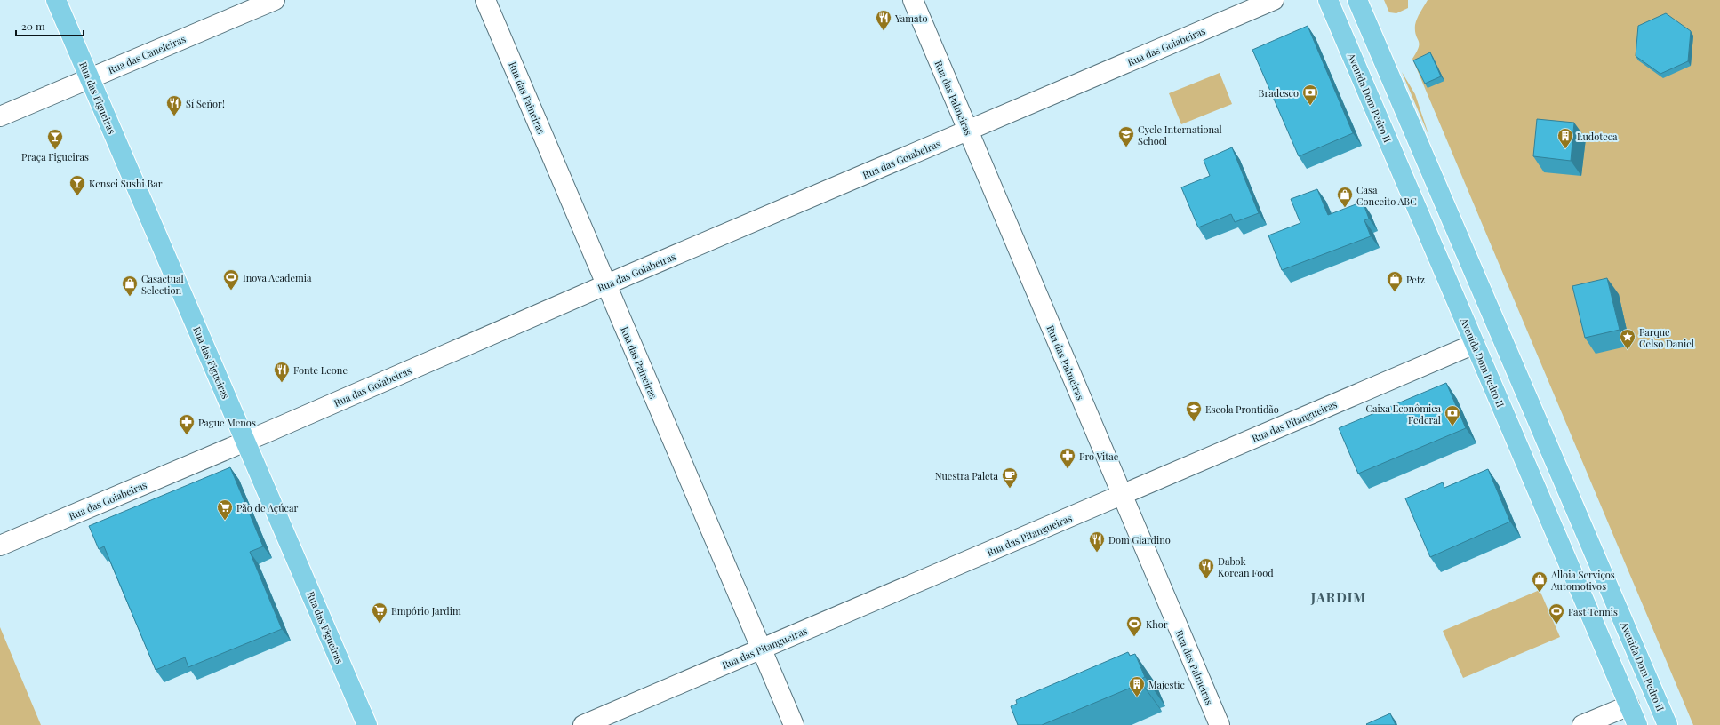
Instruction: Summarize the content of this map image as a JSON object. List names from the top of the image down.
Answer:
{
  "streets": {
    "main road": ["Rua das Figueiras", "Avenida Dom Pedro II"],
    "street": [
      "Rua das Goiabeiras",
      "Rua das Caneleiras",
      "Rua das Paineiras",
      "Rua das Palmeiras",
      "Rua das Pitangueiras"
    ]
  },
  "crossings": [
    ["Rua das Goiabeiras", "Rua das Figueiras"],
    ["Rua das Goiabeiras", "Rua das Paineiras"],
    ["Rua das Goiabeiras", "Rua das Palmeiras"],
    ["Rua das Caneleiras", "Rua das Figueiras"],
    ["Rua das Paineiras", "Rua das Pitangueiras"],
    ["Rua das Palmeiras", "Rua das Pitangueiras"],
    ["Avenida Dom Pedro II", "Rua das Pitangueiras"]
  ],
  "districts": ["JARDIM"],
  "places": {
    "restaurant": [
      "Yamato",
      "Sí Señor!",
      "Fonte Leone",
      "Dom Giardino",
      "Dabok Korean Food"
    ],
    "bank": ["Bradesco", "Caixa Econômica Federal"],
    "school or university": ["Cycle International School", "Escola Prontidão"],
    "building": ["Ludoteca", "Majestic"],
    "bar": ["Praça Figueiras", "Kensei Sushi Bar"],
    "shop": [
      "Casa Conceito ABC",
      "Petz",
      "Casactual Selection",
      "Alloia Serviços Automotivos"
    ],
    "sports": ["Inova Academia", "Fast Tennis", "Khor"],
    "place": ["Parque Celso Daniel"],
    "pharmacy": ["Pague Menos", "Pro Vitae"],
    "cafe": ["Nuestra Paleta"],
    "supermarket": ["Pão de Açúcar", "Empório Jardim"]
  },
  "scale_bar": "20 m"
}
